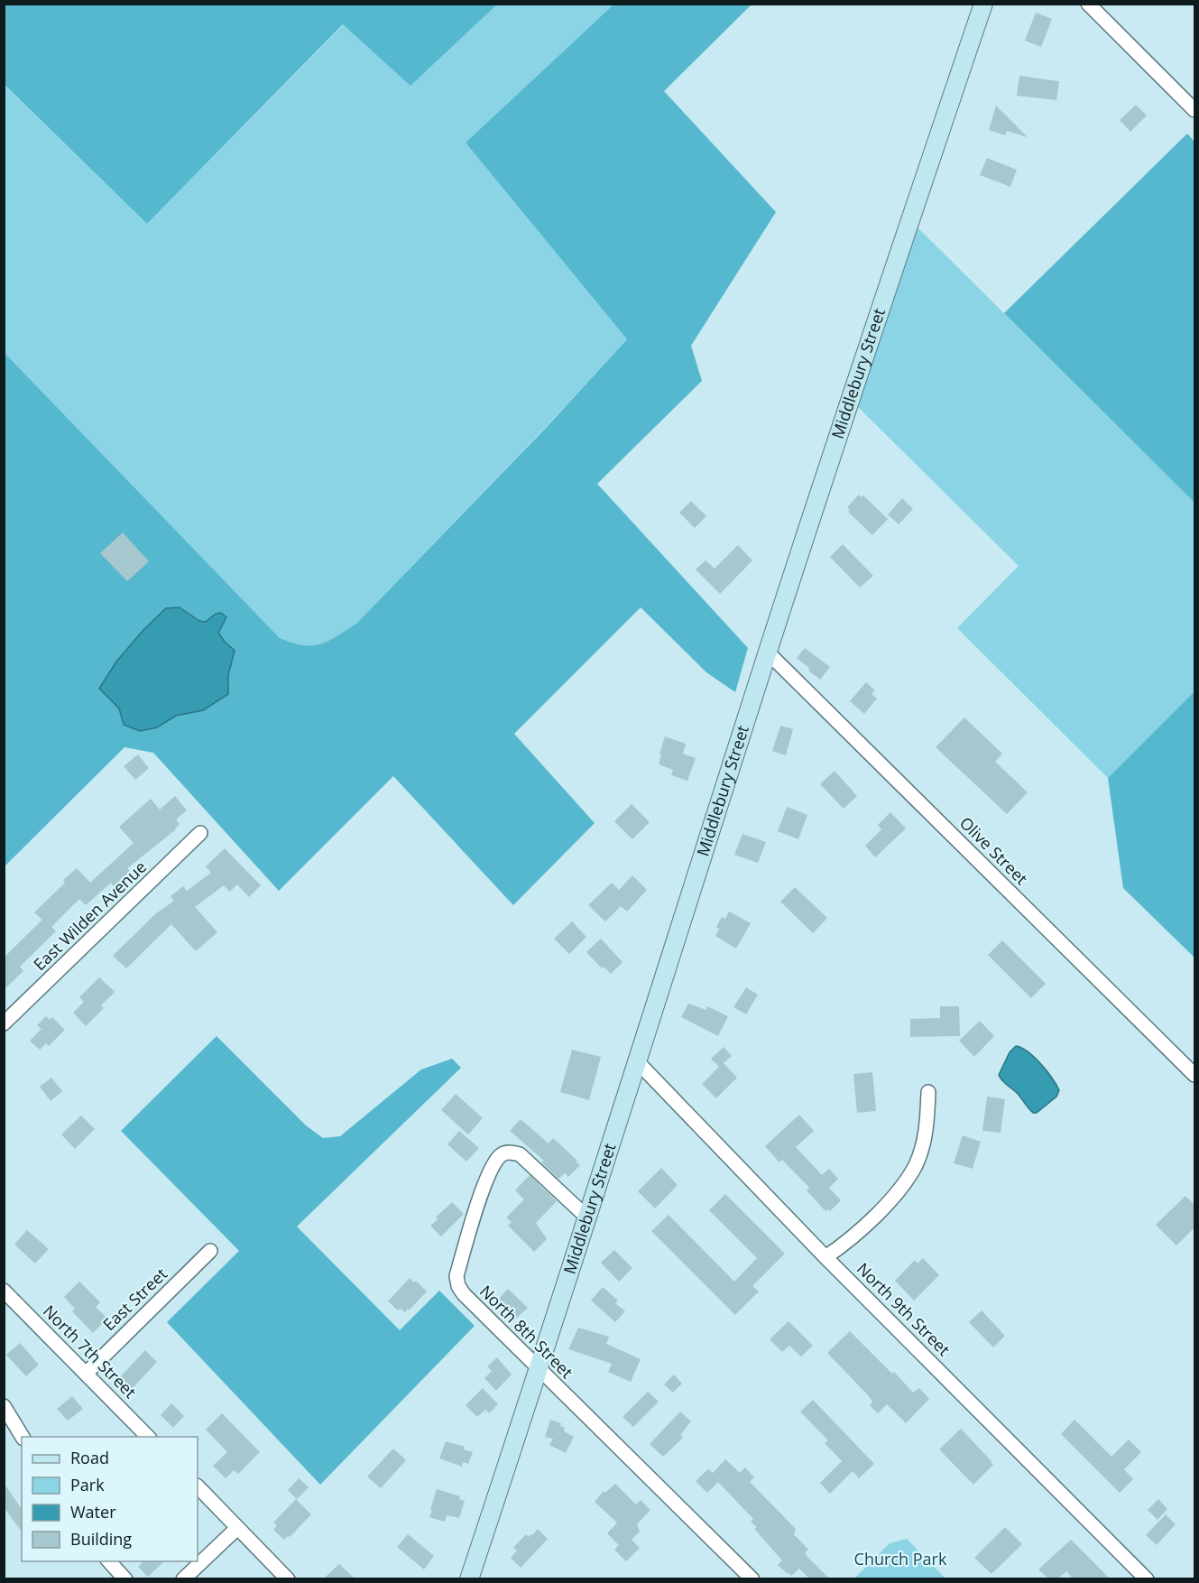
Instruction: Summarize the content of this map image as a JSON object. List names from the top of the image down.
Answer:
{
  "streets": {
    "main road": ["Middlebury Street"],
    "street": [
      "Olive Street",
      "East Wilden Avenue",
      "East Street",
      "North 9th Street",
      "North 8th Street",
      "North 7th Street"
    ]
  },
  "crossings": [
    ["Middlebury Street", "Olive Street"],
    ["Middlebury Street", "North 9th Street"],
    ["Middlebury Street", "North 8th Street"],
    ["East Street", "North 7th Street"]
  ],
  "parks": ["Church Park"],
  "legend": [
    "Road",
    "Park",
    "Water",
    "Building"
  ]
}
